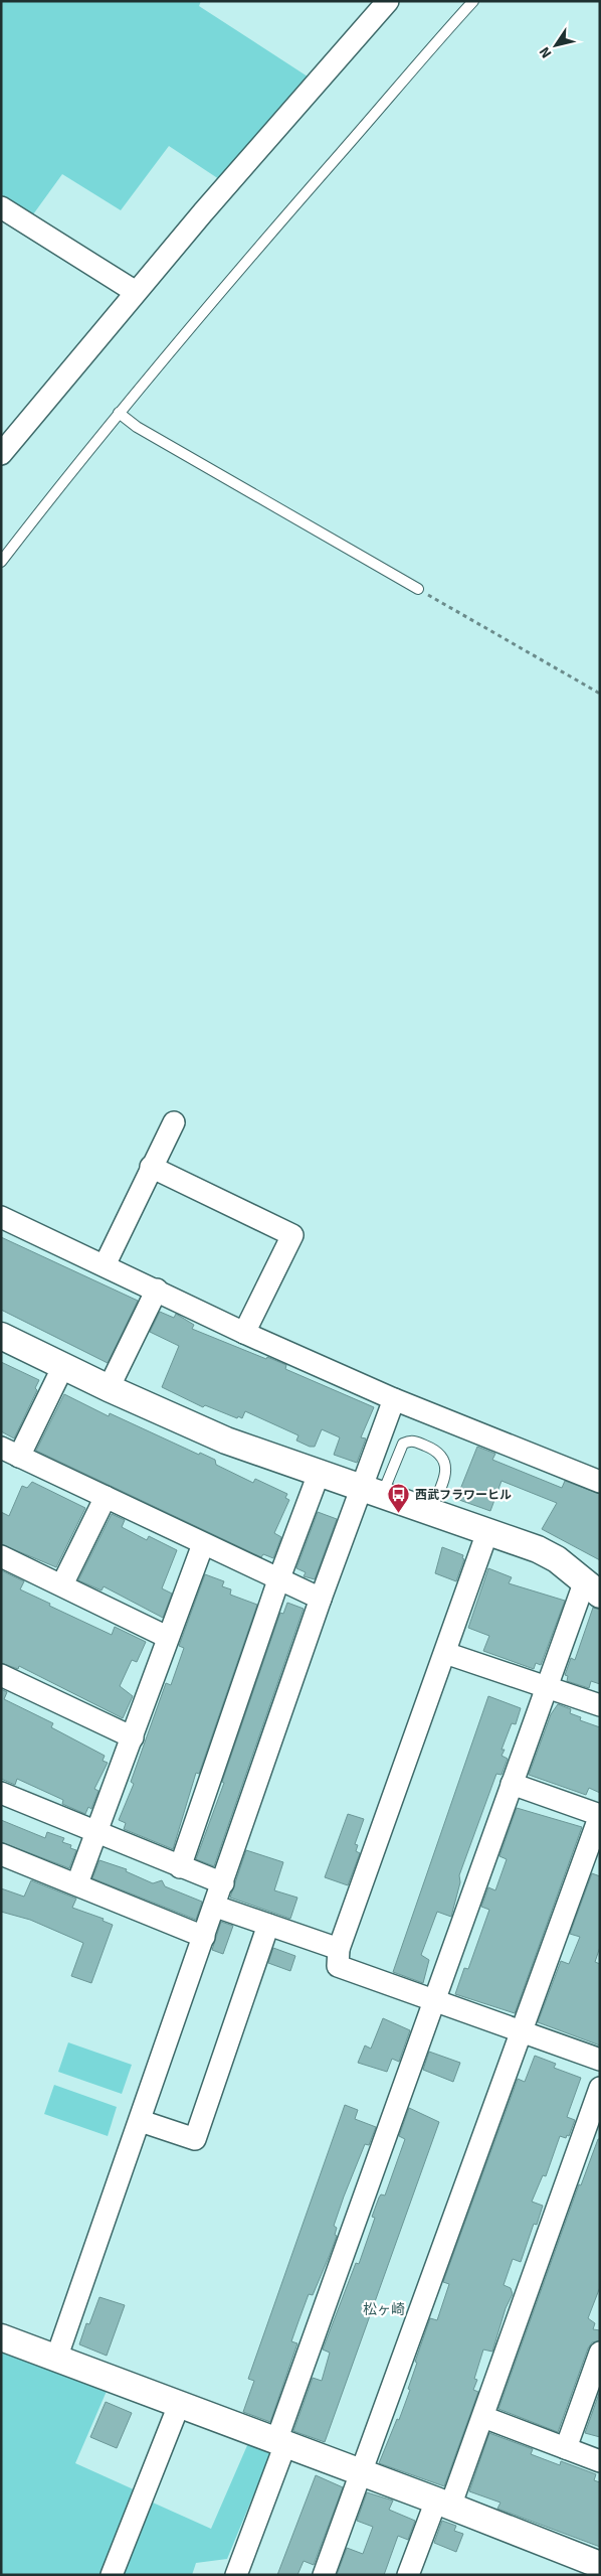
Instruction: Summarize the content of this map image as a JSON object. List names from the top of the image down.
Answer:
{
  "districts": ["松ヶ崎"],
  "places": {
    "bus stop": ["西武フラワーヒル"]
  },
  "north": "bottom left"
}
